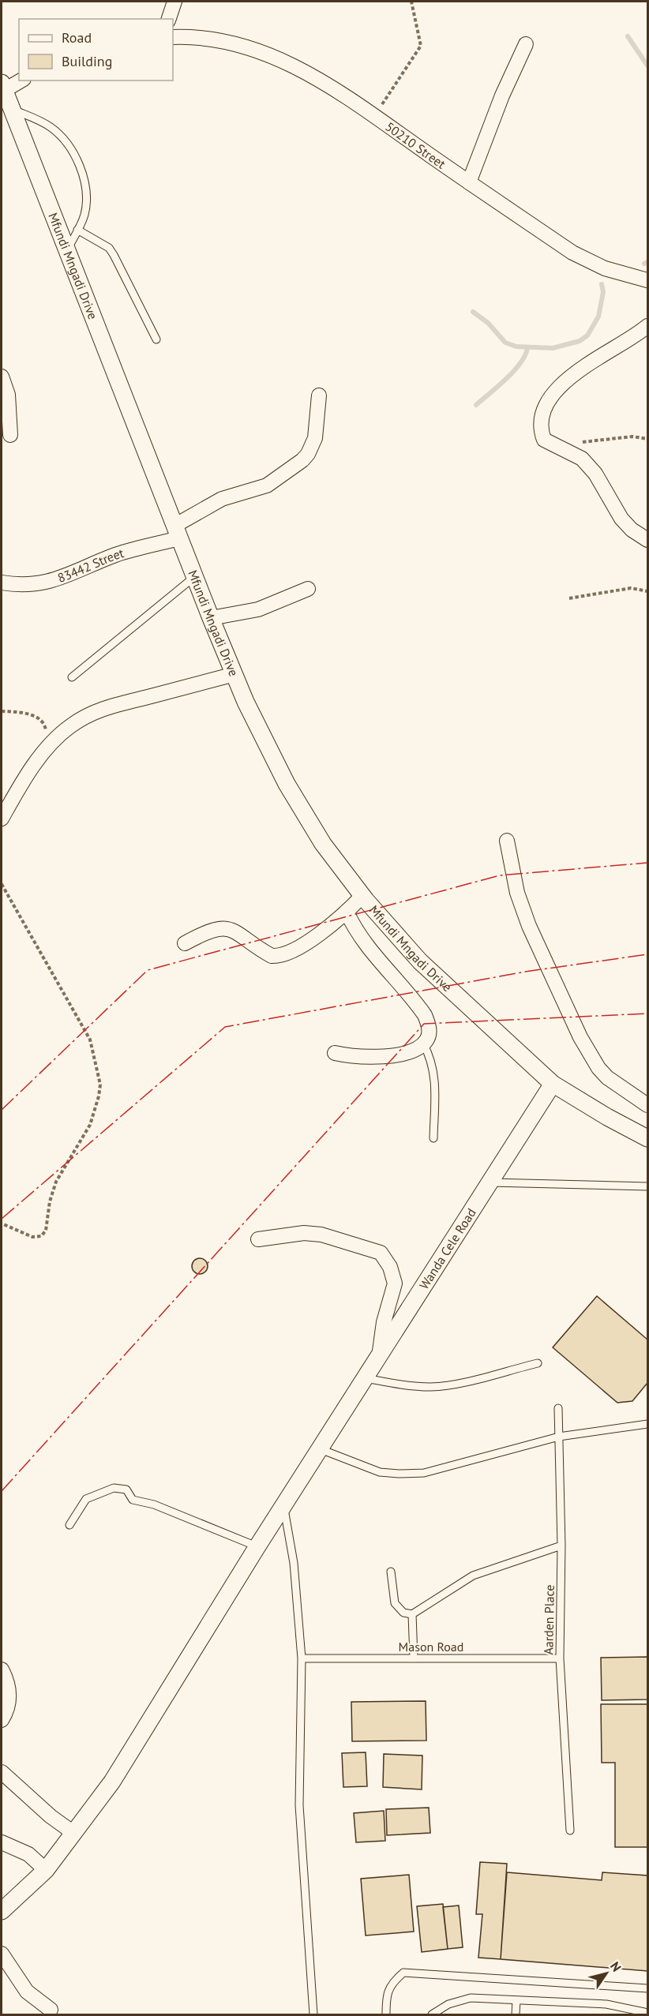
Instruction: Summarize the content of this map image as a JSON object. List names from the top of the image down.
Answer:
{
  "streets": {
    "street": [
      "50210 Street",
      "Mfundi Mngadi Drive",
      "83442 Street",
      "Wanda Cele Road"
    ],
    "lane": ["Aarden Place", "Mason Road"]
  },
  "crossings": [
    ["Mfundi Mngadi Drive", "83442 Street"],
    ["Mfundi Mngadi Drive", "Wanda Cele Road"],
    ["Aarden Place", "Mason Road"]
  ],
  "legend": ["Road", "Building"],
  "north": "top right"
}
